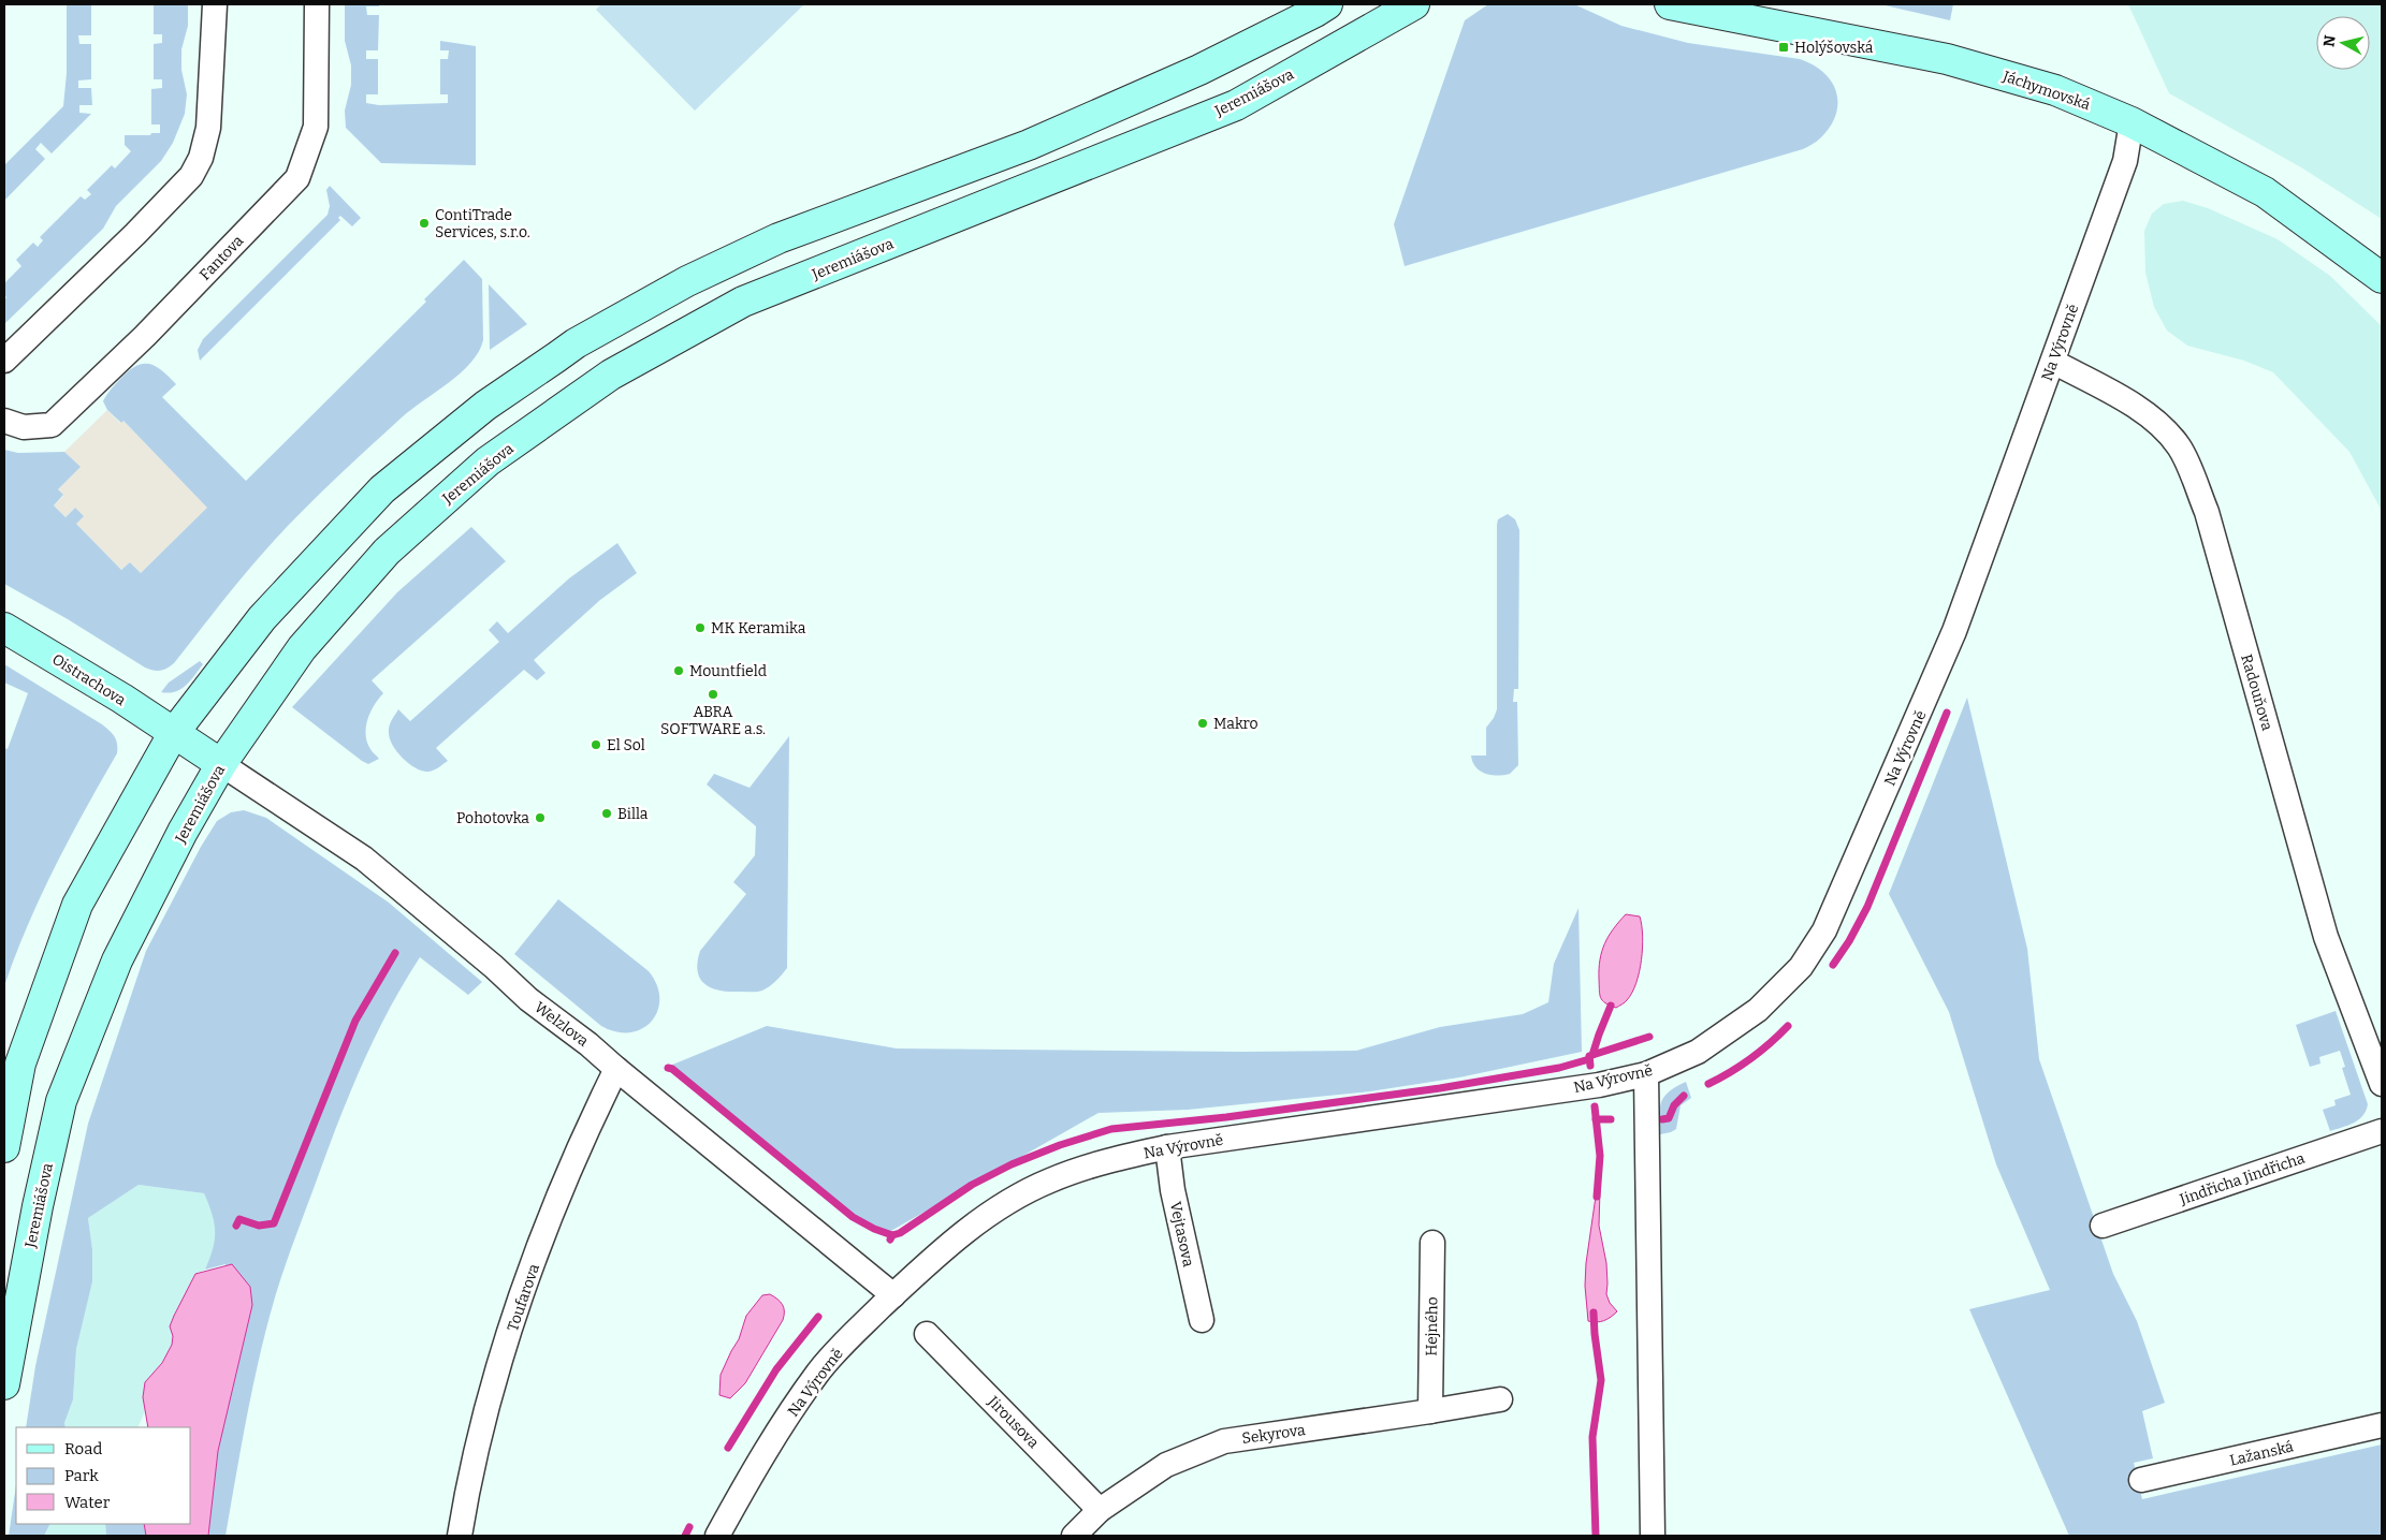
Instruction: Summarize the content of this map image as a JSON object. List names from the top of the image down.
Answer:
{
  "streets": {
    "main road": ["Jáchymovská", "Jeremiášova", "Oistrachova"],
    "street": [
      "Fantova",
      "Na Výrovně",
      "Radouňova",
      "Welzlova",
      "Jindřicha Jindřicha",
      "Vejtasova",
      "Toufarova",
      "Hejného",
      "Jirousova",
      "Sekyrova",
      "Lažanská"
    ]
  },
  "crossings": [
    ["Jáchymovská", "Na Výrovně"],
    ["Jeremiášova", "Oistrachova"],
    ["Jeremiášova", "Welzlova"],
    ["Na Výrovně", "Radouňova"],
    ["Na Výrovně", "Welzlova"],
    ["Na Výrovně", "Vejtasova"],
    ["Oistrachova", "Welzlova"],
    ["Welzlova", "Toufarova"],
    ["Hejného", "Sekyrova"],
    ["Jirousova", "Sekyrova"]
  ],
  "places": {
    "transit": ["Holýšovská"],
    "other": [
      "ContiTrade Services, s.r.o.",
      "MK Keramika",
      "Mountfield",
      "ABRA SOFTWARE a.s.",
      "Makro",
      "El Sol",
      "Billa",
      "Pohotovka"
    ]
  },
  "legend": ["Road", "Park", "Water"],
  "north": "left"
}
